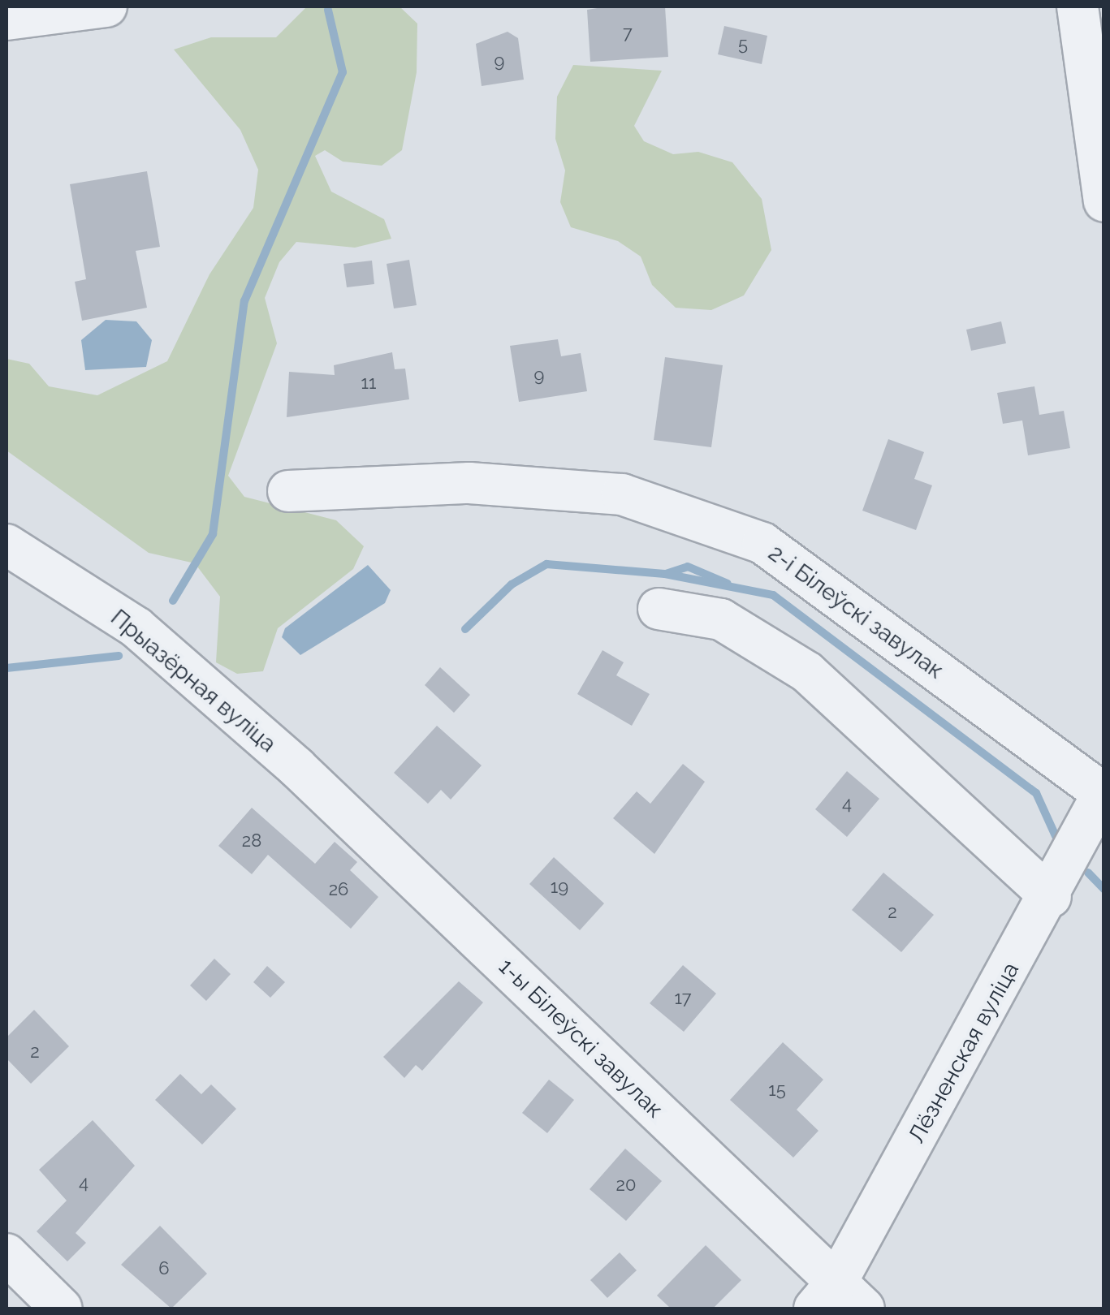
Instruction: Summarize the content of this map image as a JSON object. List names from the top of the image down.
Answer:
{
  "streets": {
    "street": [
      "2-і Білеўскі завулак",
      "Прыазёрная вуліца",
      "1-ы Білеўскі завулак",
      "Лёзненская вуліца"
    ]
  },
  "crossings": [
    ["2-і Білеўскі завулак", "Лёзненская вуліца"],
    ["Прыазёрная вуліца", "1-ы Білеўскі завулак"],
    ["1-ы Білеўскі завулак", "Лёзненская вуліца"]
  ],
  "house_numbers": [
    "7",
    "5",
    "9",
    "9",
    "11",
    "4",
    "28",
    "19",
    "26",
    "2",
    "17",
    "2",
    "15",
    "4",
    "20",
    "6"
  ]
}
